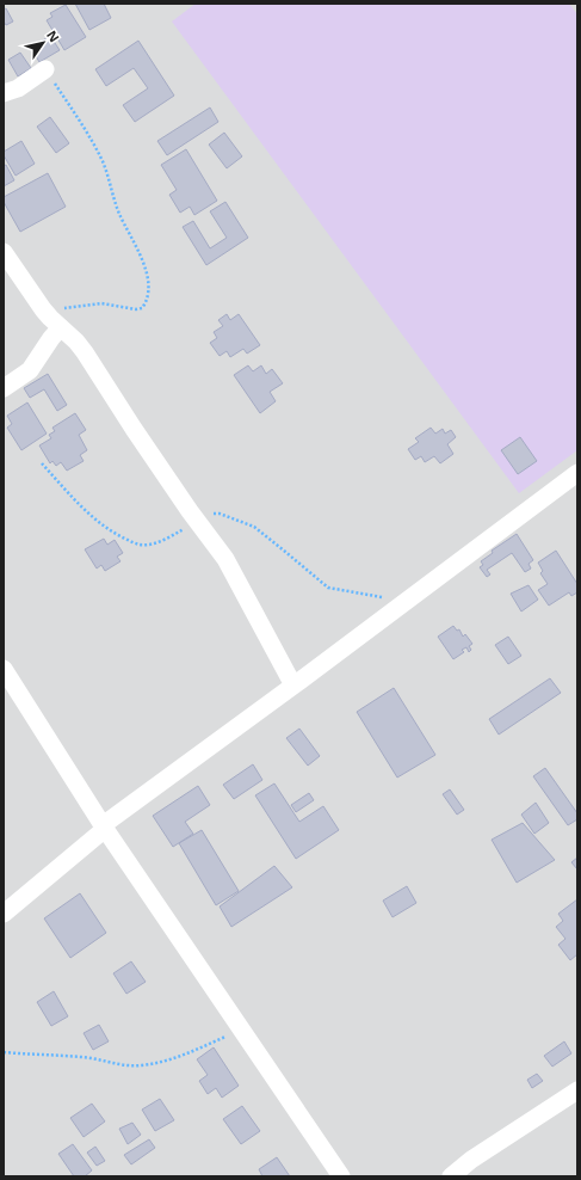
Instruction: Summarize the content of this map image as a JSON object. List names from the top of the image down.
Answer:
{
  "north": "top right"
}
